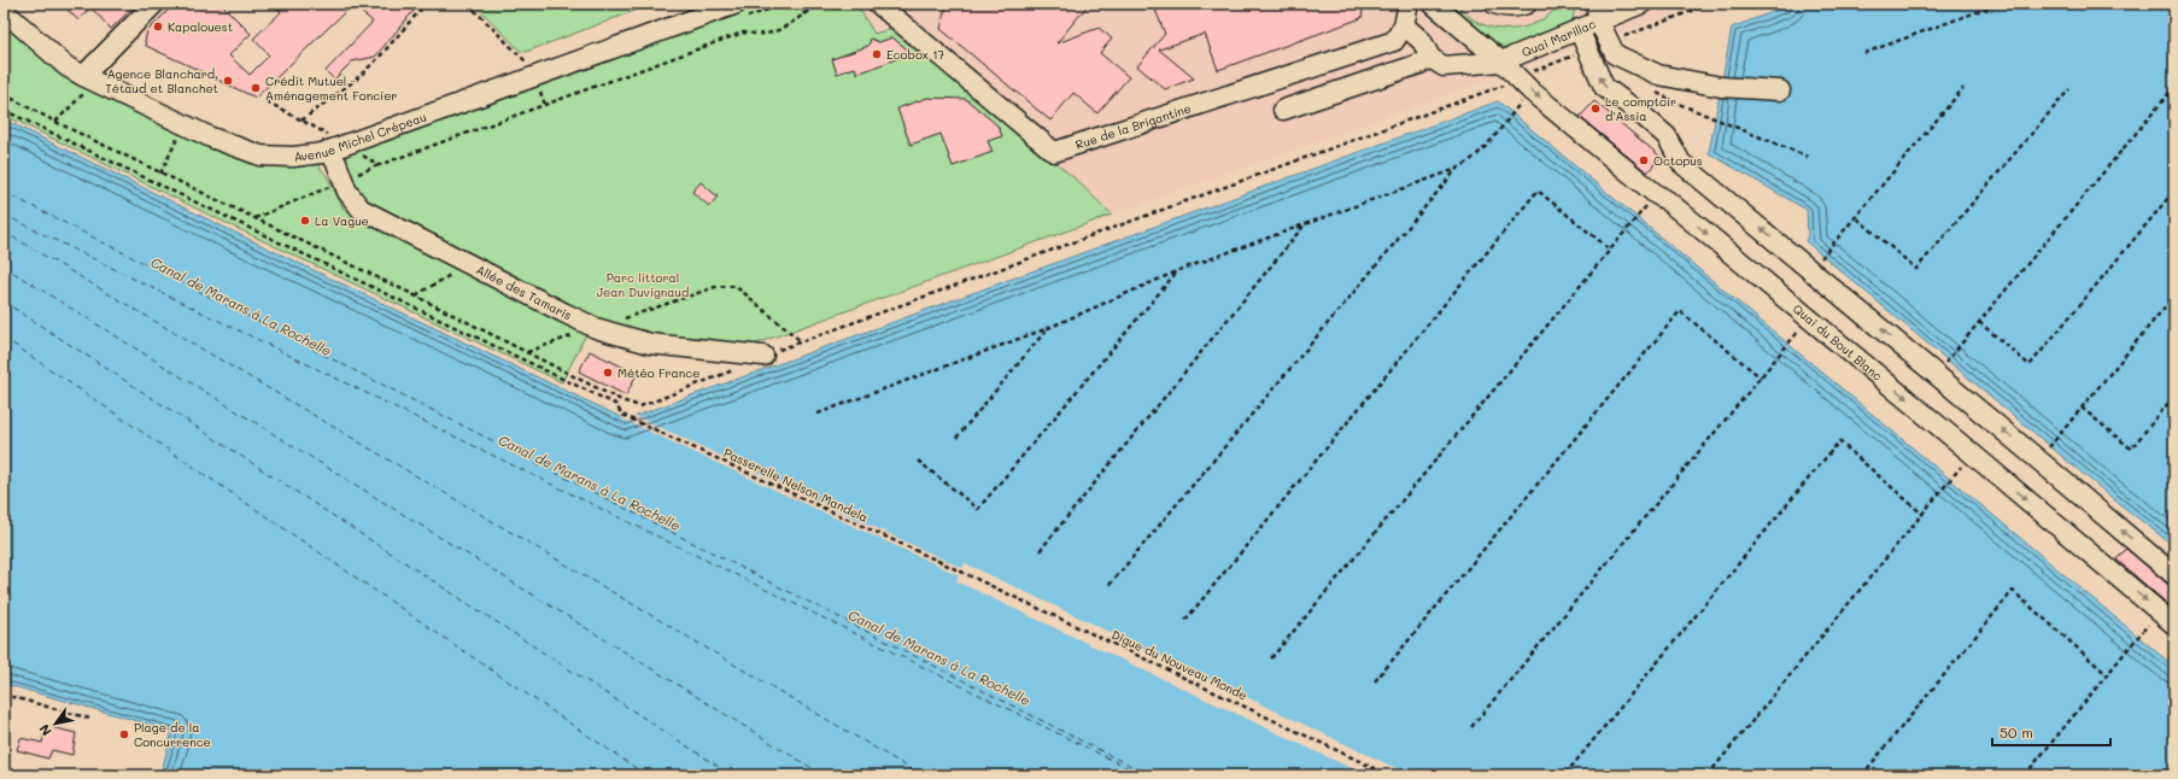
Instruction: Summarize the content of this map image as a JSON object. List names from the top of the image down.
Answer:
{
  "streets": {
    "street": [
      "Quai Marillac",
      "Rue de la Brigantine",
      "Avenue Michel Crépeau",
      "Allée des Tamaris",
      "Quai du Bout Blanc"
    ],
    "path": ["Passerelle Nelson Mandela", "Digue du Nouveau Monde"]
  },
  "crossings": [
    ["Quai Marillac", "Quai du Bout Blanc"],
    ["Avenue Michel Crépeau", "Allée des Tamaris"],
    ["Passerelle Nelson Mandela", "Digue du Nouveau Monde"]
  ],
  "water": ["Canal de Marans à La Rochelle"],
  "parks": ["Parc littoral Jean Duvignaud"],
  "places": [
    "Kapalouest",
    "Ecobox 17",
    "Agence Blanchard, Tétaud et Blanchet",
    "Crédit Mutuel - Aménagement Foncier",
    "Le comptoir d'Assia",
    "Octopus",
    "La Vague",
    "Météo France",
    "Plage de la Concurrence"
  ],
  "scale_bar": "50 m",
  "north": "bottom left"
}
